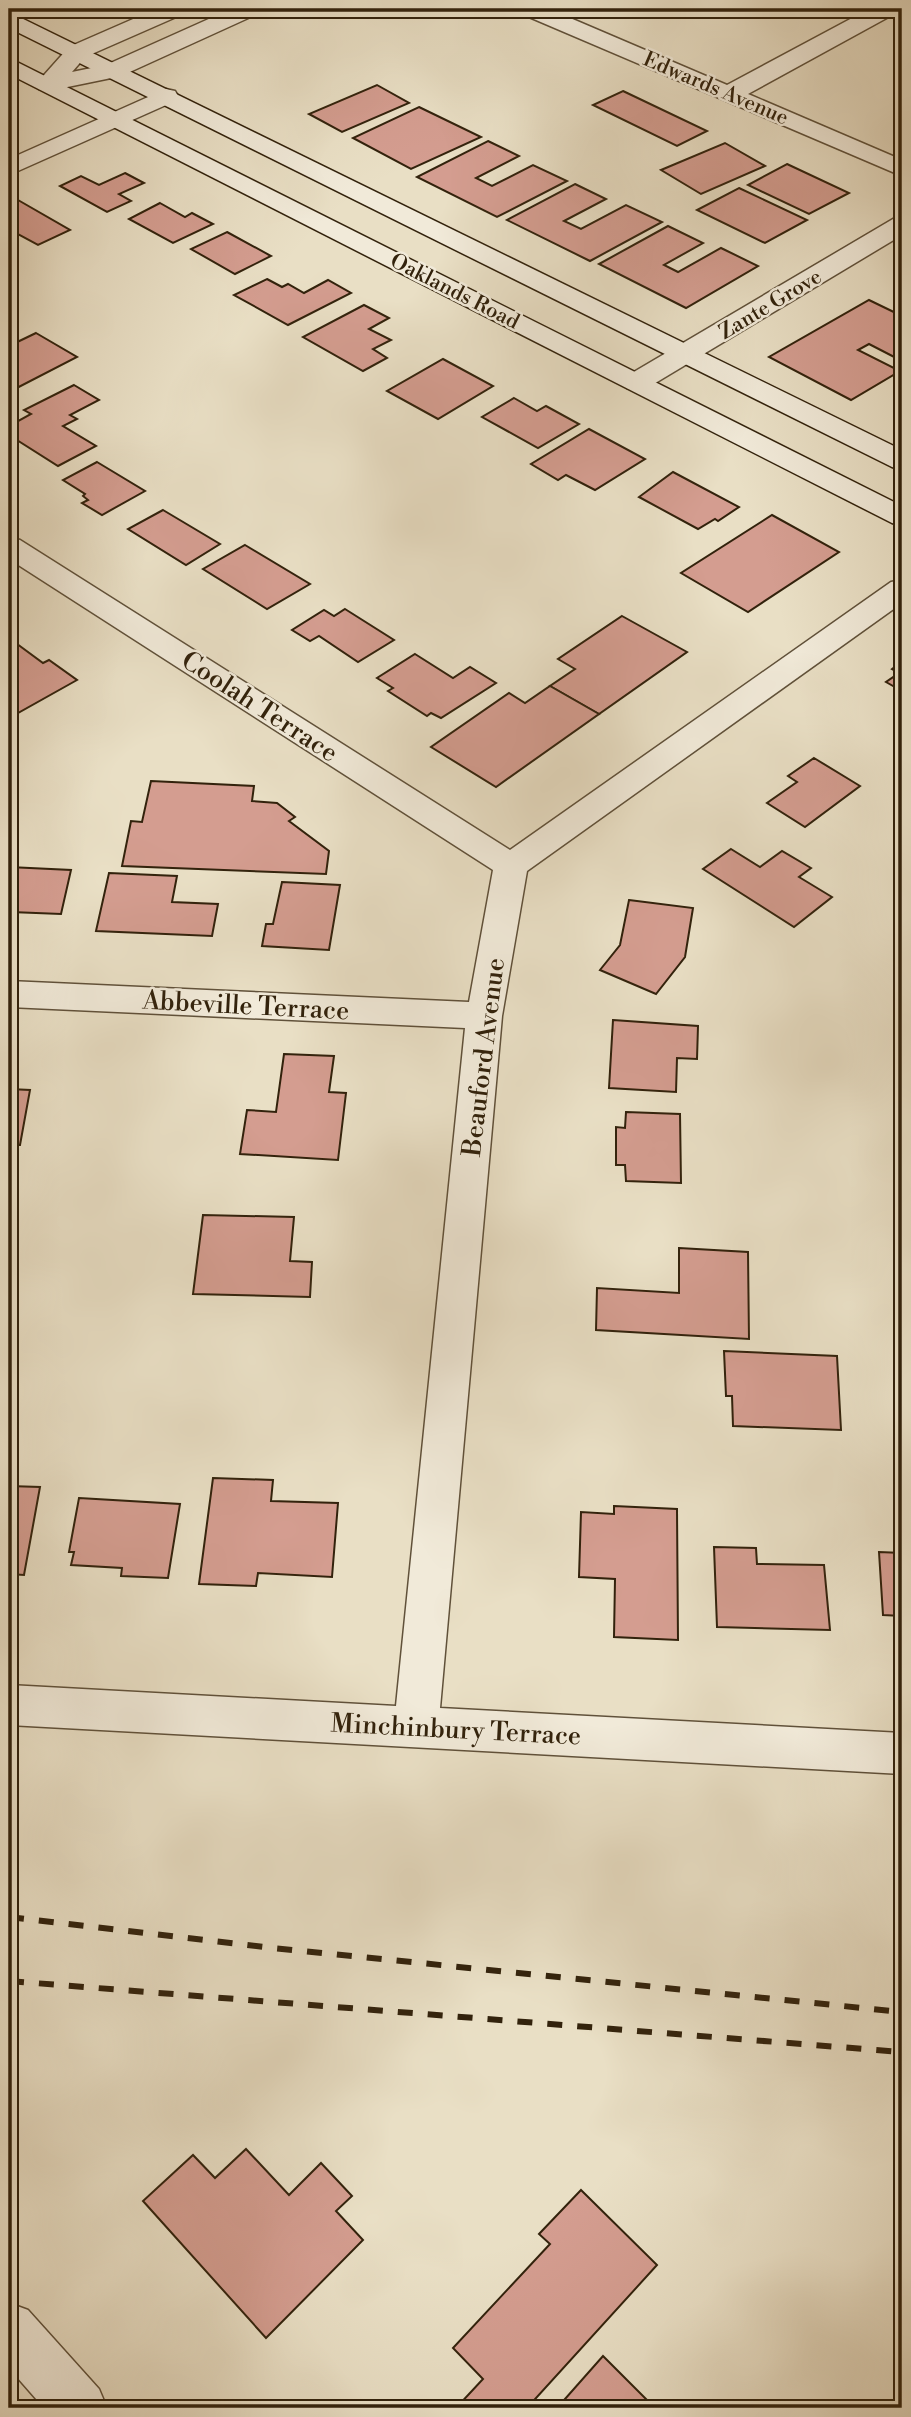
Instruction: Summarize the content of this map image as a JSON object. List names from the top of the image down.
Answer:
{
  "streets": {
    "street": [
      "Edwards Avenue",
      "Oaklands Road",
      "Zante Grove",
      "Coolah Terrace",
      "Abbeville Terrace",
      "Beauford Avenue",
      "Minchinbury Terrace"
    ]
  },
  "crossings": [
    ["Oaklands Road", "Zante Grove"],
    ["Coolah Terrace", "Beauford Avenue"],
    ["Abbeville Terrace", "Beauford Avenue"],
    ["Beauford Avenue", "Minchinbury Terrace"]
  ]
}
